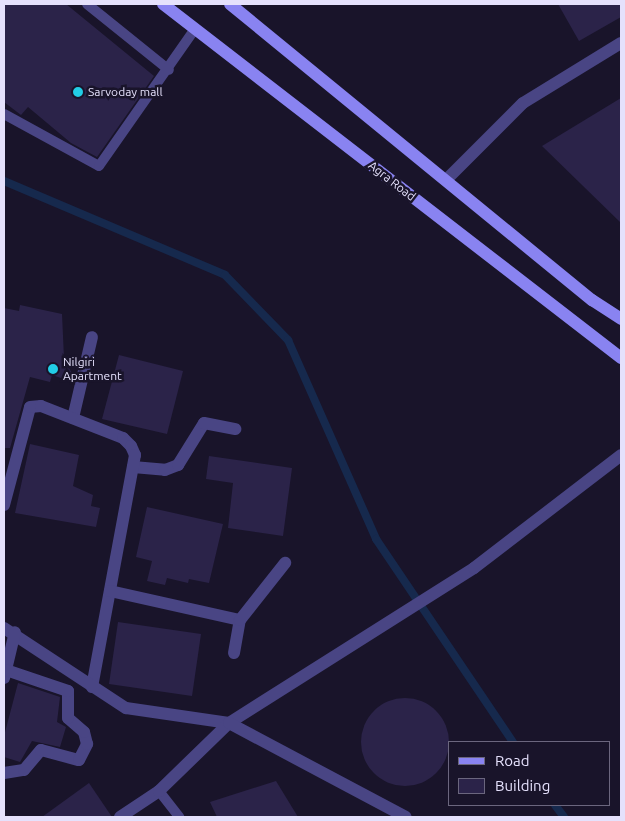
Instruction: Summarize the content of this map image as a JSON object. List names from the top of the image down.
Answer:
{
  "streets": {
    "main road": ["Agra Road"]
  },
  "places": ["Sarvoday mall", "Nilgiri Apartment"],
  "legend": ["Road", "Building"]
}
